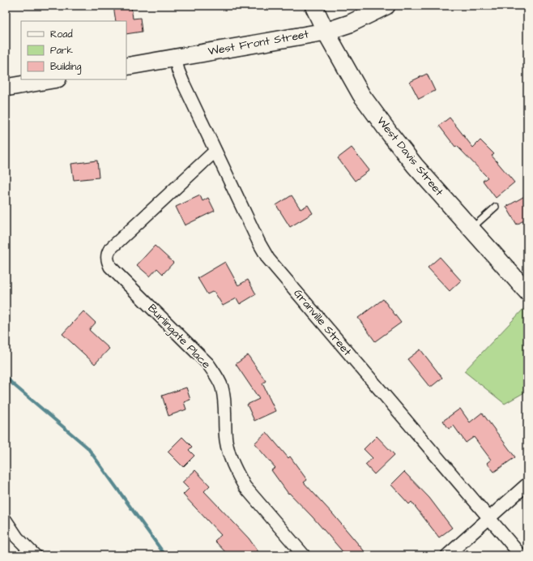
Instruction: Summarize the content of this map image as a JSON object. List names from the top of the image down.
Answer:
{
  "streets": {
    "street": [
      "West Front Street",
      "West Davis Street",
      "Granville Street",
      "Burlingate Place"
    ]
  },
  "crossings": [
    ["West Front Street", "West Davis Street"],
    ["West Front Street", "Granville Street"],
    ["Granville Street", "Burlingate Place"]
  ],
  "legend": ["Road", "Park", "Building"]
}
